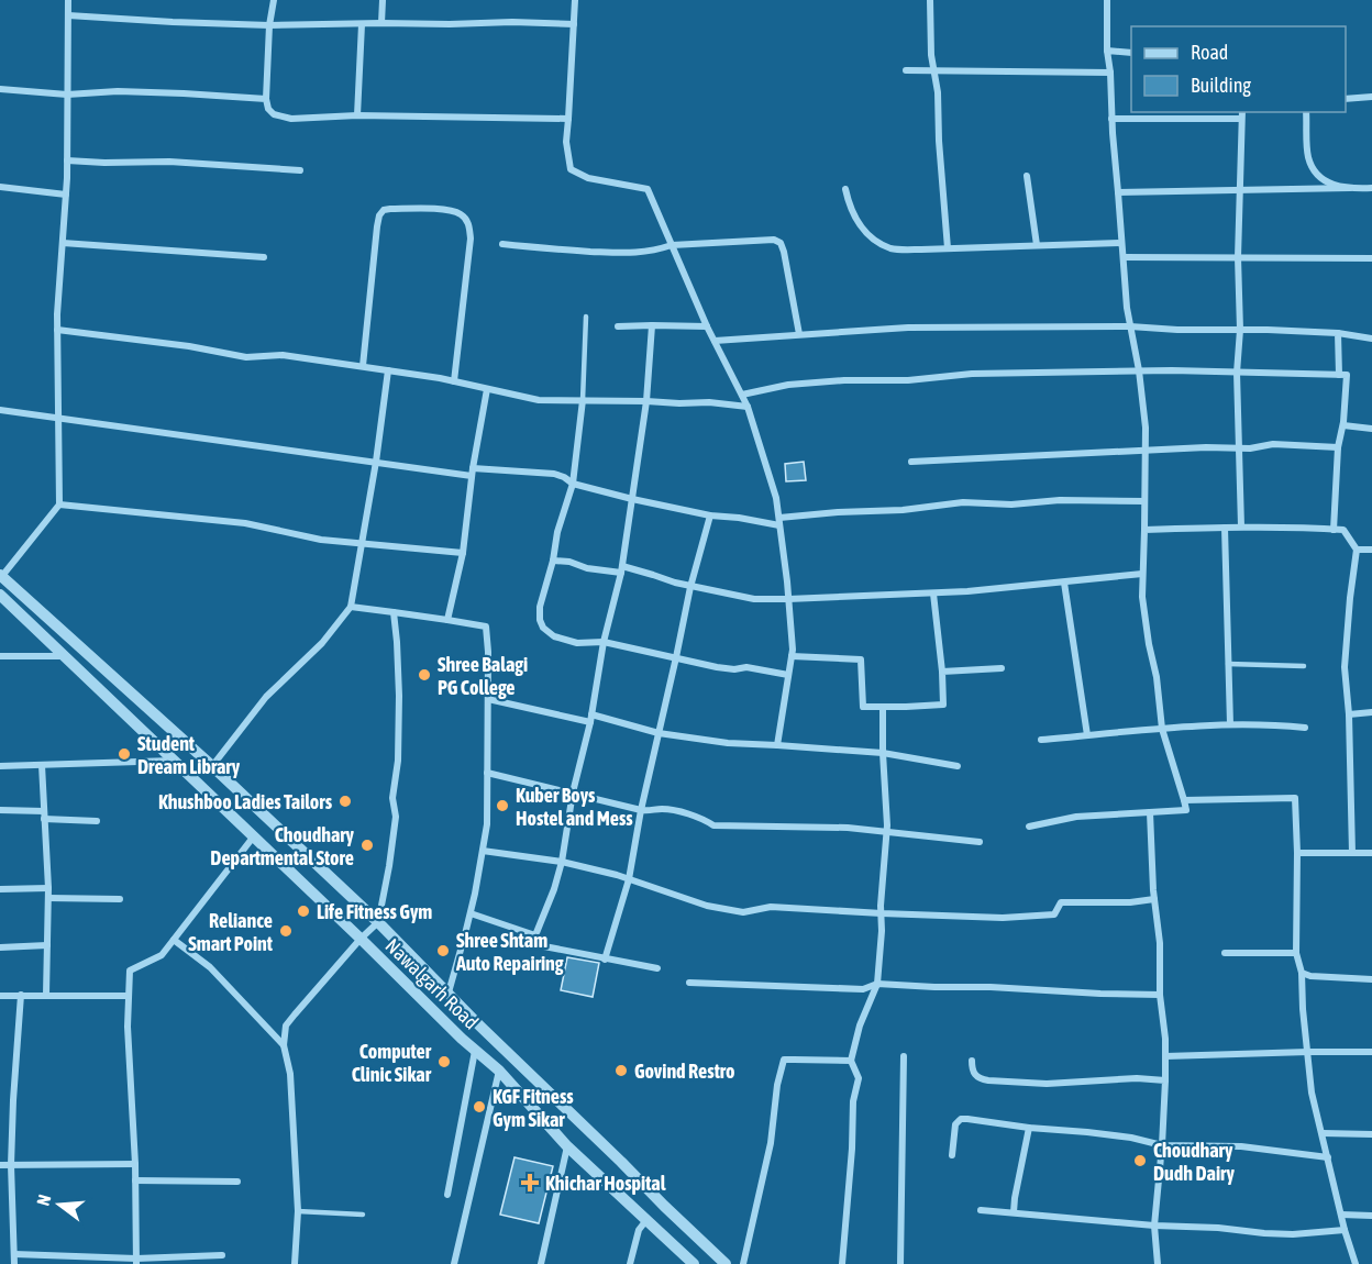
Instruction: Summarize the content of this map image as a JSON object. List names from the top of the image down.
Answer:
{
  "streets": {
    "street": ["Nawalgarh Road"]
  },
  "places": {
    "other": [
      "Shree Balagi PG College",
      "Student Dream Library",
      "Khushboo Ladies Tailors",
      "Kuber Boys Hostel and Mess",
      "Choudhary Departmental Store",
      "Life Fitness Gym",
      "Reliance Smart Point",
      "Shree Shtam Auto Repairing",
      "Computer Clinic Sikar",
      "Govind Restro",
      "KGF Fitness Gym Sikar",
      "Choudhary Dudh Dairy"
    ],
    "health": ["Khichar Hospital"]
  },
  "legend": ["Road", "Building"],
  "north": "left"
}
